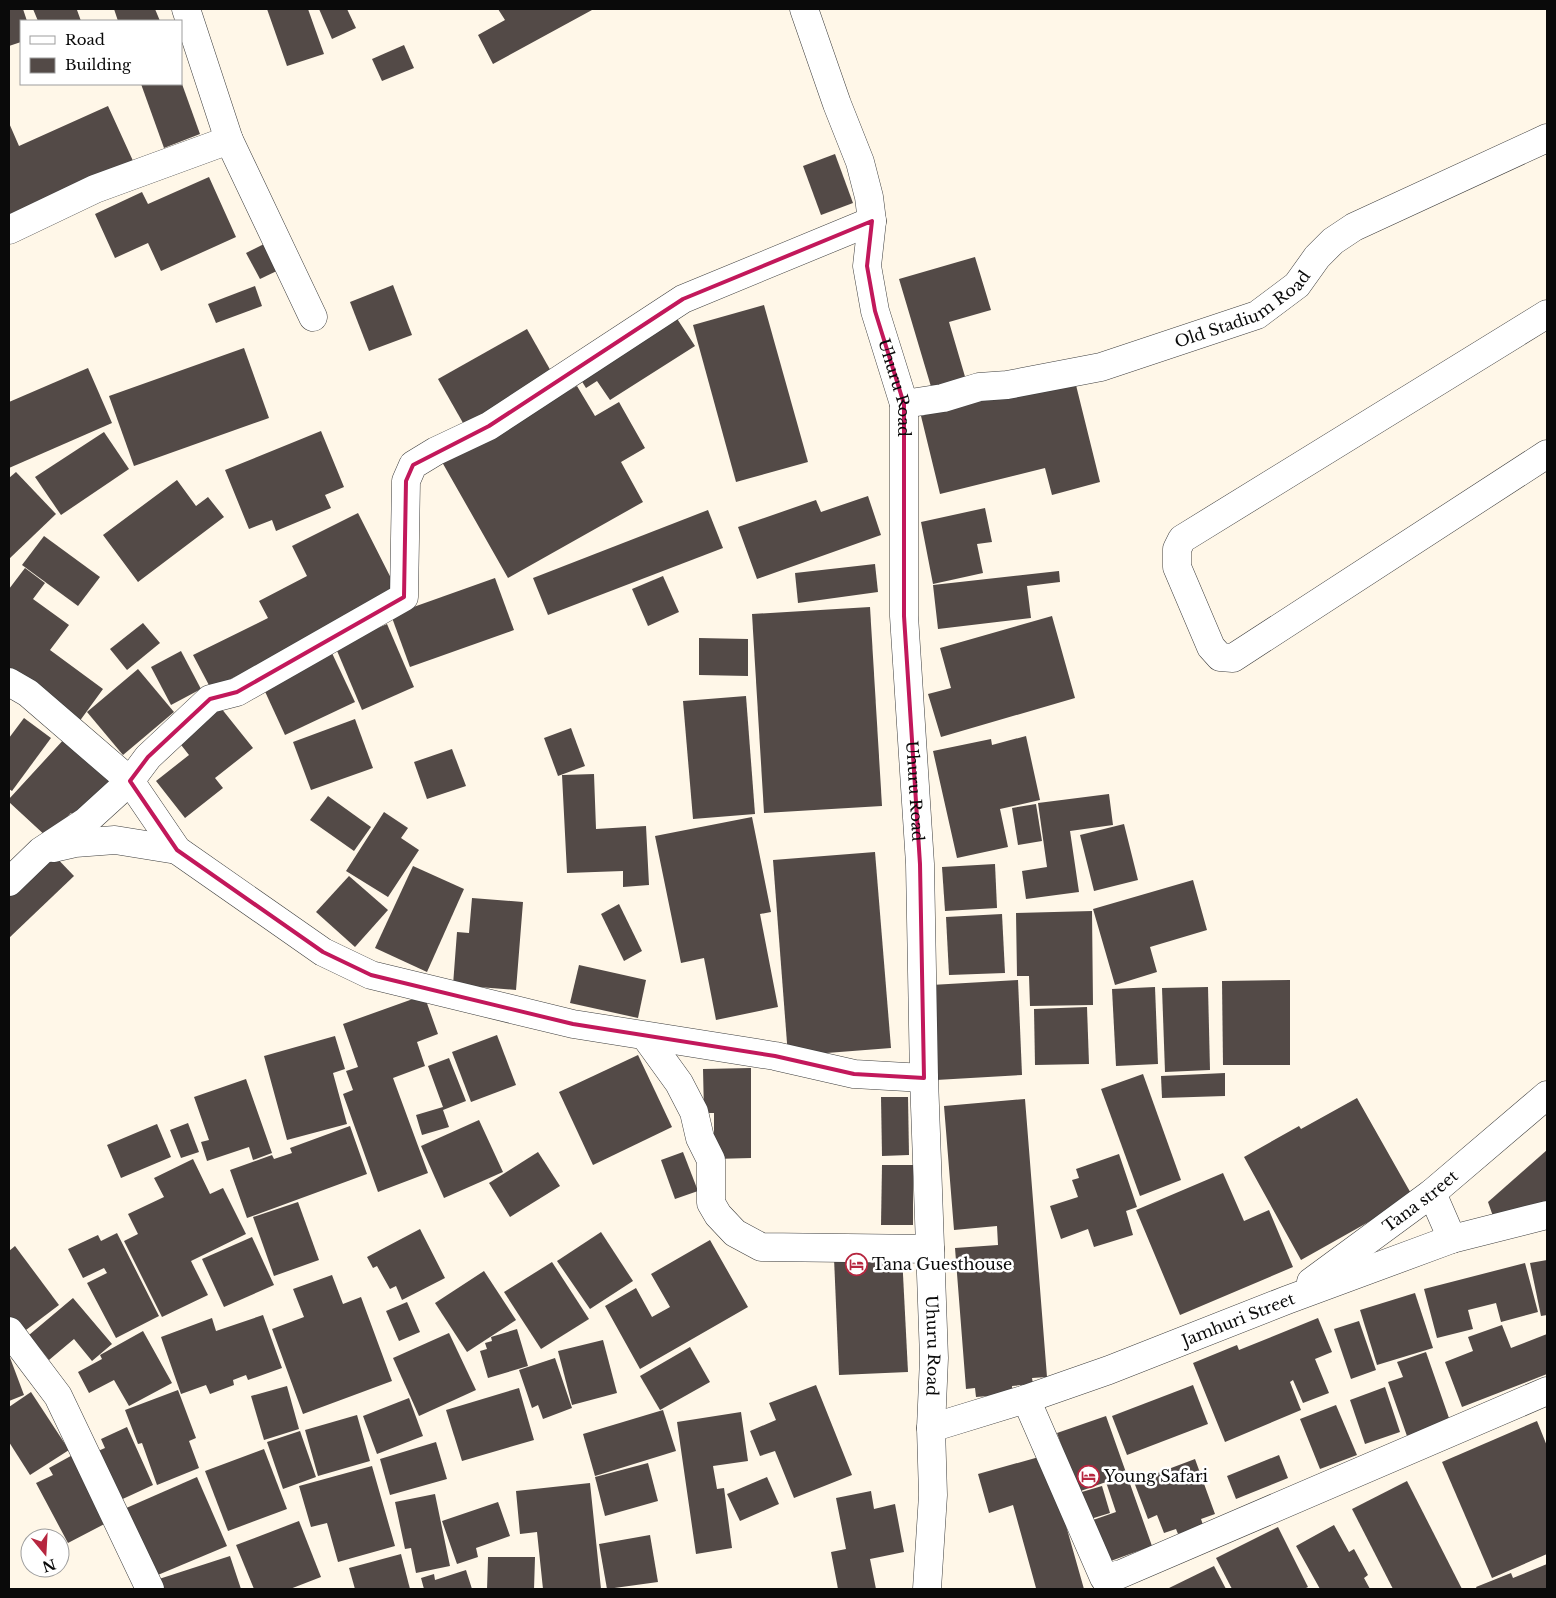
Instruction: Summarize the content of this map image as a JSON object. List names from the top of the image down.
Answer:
{
  "streets": {
    "street": [
      "Old Stadium Road",
      "Uhuru Road",
      "Tana street",
      "Jamhuri Street"
    ]
  },
  "crossings": [
    ["Old Stadium Road", "Uhuru Road"],
    ["Uhuru Road", "Jamhuri Street"],
    ["Tana street", "Jamhuri Street"]
  ],
  "places": {
    "hotel": ["Tana Guesthouse", "Young Safari"]
  },
  "legend": ["Road", "Building"],
  "north": "bottom"
}
